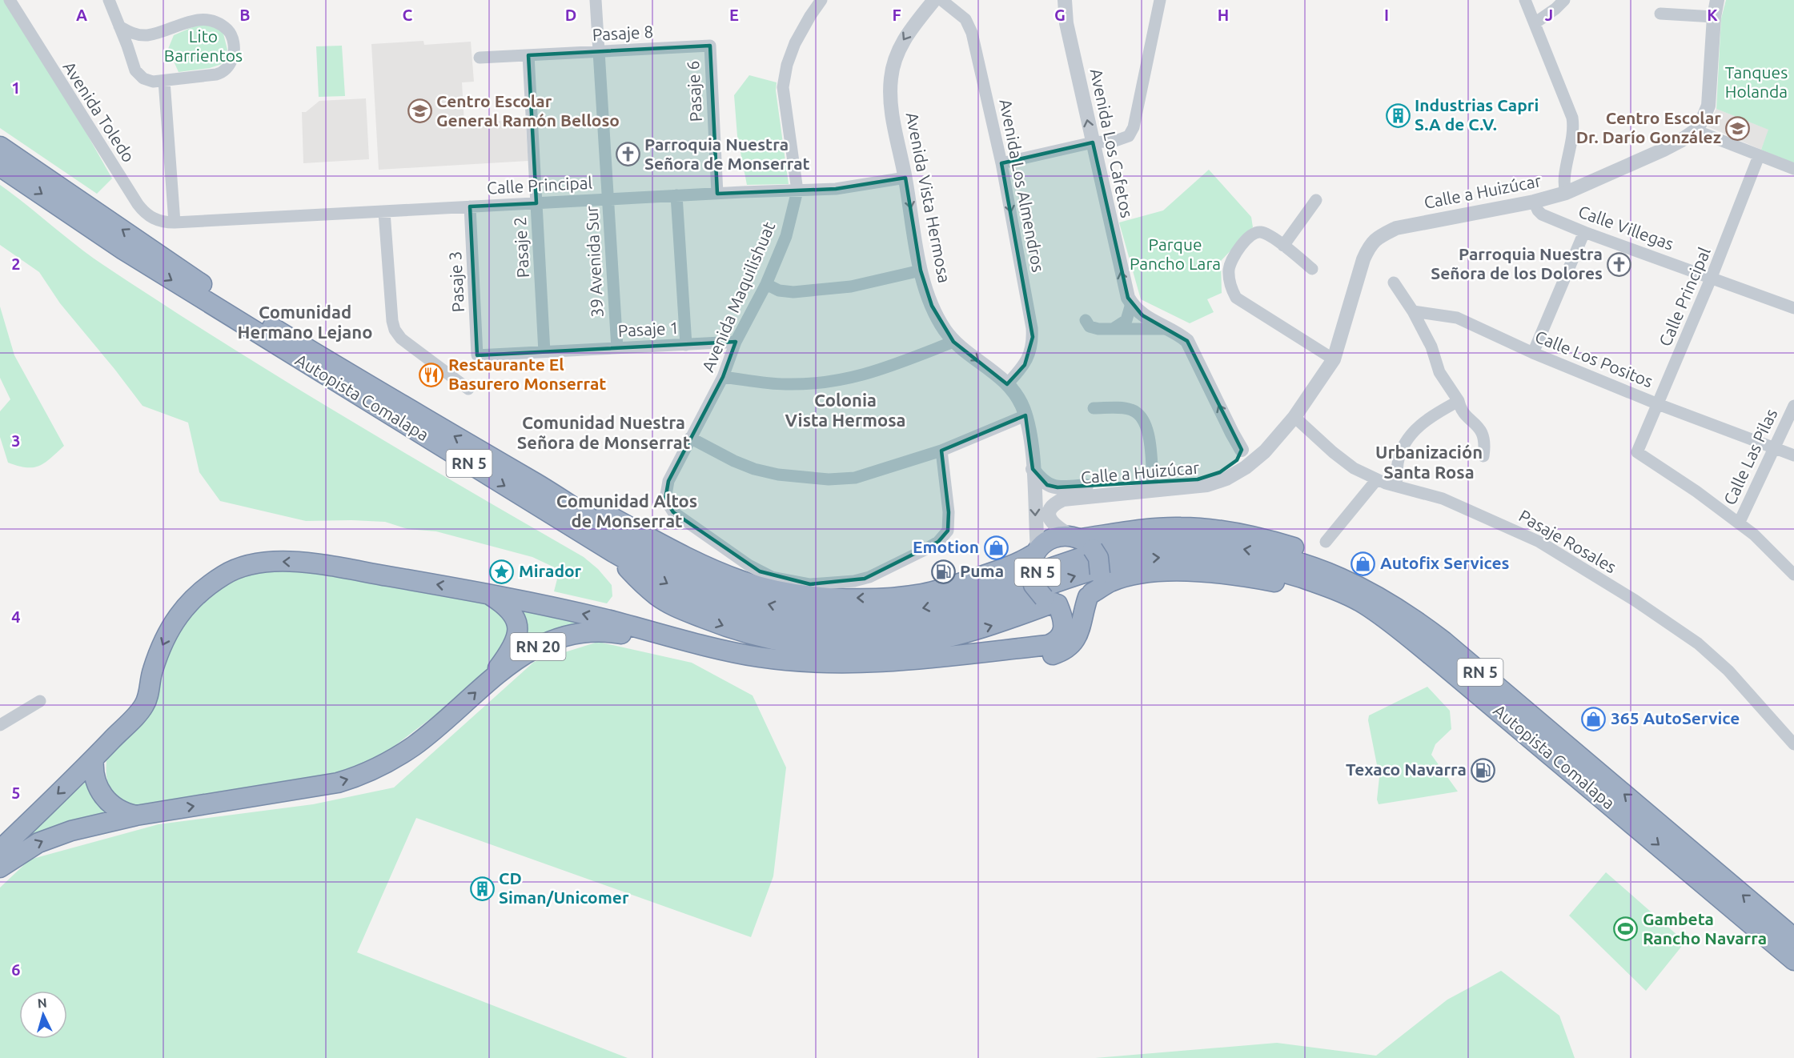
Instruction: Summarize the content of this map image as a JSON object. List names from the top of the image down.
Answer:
{
  "streets": {
    "highway": ["Autopista Comalapa", "RN 5", "RN 20"],
    "street": [
      "Pasaje 8",
      "Pasaje 6",
      "Avenida Toledo",
      "Avenida Los Cafetos",
      "Calle Principal",
      "Avenida Los Almendros",
      "Calle a Huizúcar",
      "Avenida Vista Hermosa",
      "Calle Villegas",
      "Pasaje 2",
      "39 Avenida Sur",
      "Pasaje 3",
      "Avenida Maquilishuat",
      "Pasaje 1",
      "Calle Los Positos",
      "Calle Las Pilas",
      "Pasaje Rosales"
    ]
  },
  "crossings": [
    ["Pasaje 8", "Pasaje 6"],
    ["Pasaje 8", "Pasaje 2"],
    ["Pasaje 8", "39 Avenida Sur"],
    ["Pasaje 6", "Calle Principal"],
    ["Avenida Toledo", "Calle Principal"],
    ["Avenida Los Cafetos", "Calle a Huizúcar"],
    ["Calle Principal", "Avenida Vista Hermosa"],
    ["Calle Principal", "Calle Villegas"],
    ["Calle Principal", "Pasaje 2"],
    ["Calle Principal", "39 Avenida Sur"],
    ["Calle Principal", "Pasaje 3"],
    ["Calle Principal", "Avenida Maquilishuat"],
    ["Calle Principal", "Calle Los Positos"],
    ["Calle Principal", "Calle Las Pilas"],
    ["Avenida Los Almendros", "Avenida Vista Hermosa"],
    ["Calle a Huizúcar", "Avenida Vista Hermosa"],
    ["Calle a Huizúcar", "Calle Villegas"],
    ["Calle a Huizúcar", "Pasaje Rosales"],
    ["Calle a Huizúcar", "RN 20"],
    ["Avenida Vista Hermosa", "RN 20"],
    ["Pasaje 2", "Pasaje 1"],
    ["39 Avenida Sur", "Pasaje 1"],
    ["Pasaje 3", "Pasaje 1"],
    ["Avenida Maquilishuat", "Pasaje 1"],
    ["Calle Los Positos", "Calle Las Pilas"]
  ],
  "one_way": ["Avenida Los Cafetos", "Avenida Los Almendros", "Avenida Vista Hermosa"],
  "districts": [
    "Comunidad Hermano Lejano",
    "Colonia Vista Hermosa",
    "Comunidad Nuestra Señora de Monserrat",
    "Urbanización Santa Rosa",
    "Comunidad Altos de Monserrat"
  ],
  "parks": ["Lito Barrientos", "Tanques Holanda", "Parque Pancho Lara"],
  "places": {
    "school or university": ["Centro Escolar General Ramón Belloso", "Centro Escolar Dr. Darío González"],
    "building": ["Industrias Capri S.A de C.V.", "CD Siman/Unicomer"],
    "church": ["Parroquia Nuestra Señora de Monserrat", "Parroquia Nuestra Señora de los Dolores"],
    "restaurant": ["Restaurante El Basurero Monserrat"],
    "shop": ["Emotion", "Autofix Services", "365 AutoService"],
    "place": ["Mirador"],
    "fuel station": ["Puma", "Texaco Navarra"],
    "sports": ["Gambeta Rancho Navarra"]
  },
  "north": "top",
  "grid": {
    "columns": [
      "A",
      "B",
      "C",
      "D",
      "E",
      "F",
      "G",
      "H",
      "I",
      "J",
      "K"
    ],
    "rows": [
      "1",
      "2",
      "3",
      "4",
      "5",
      "6"
    ]
  }
}
